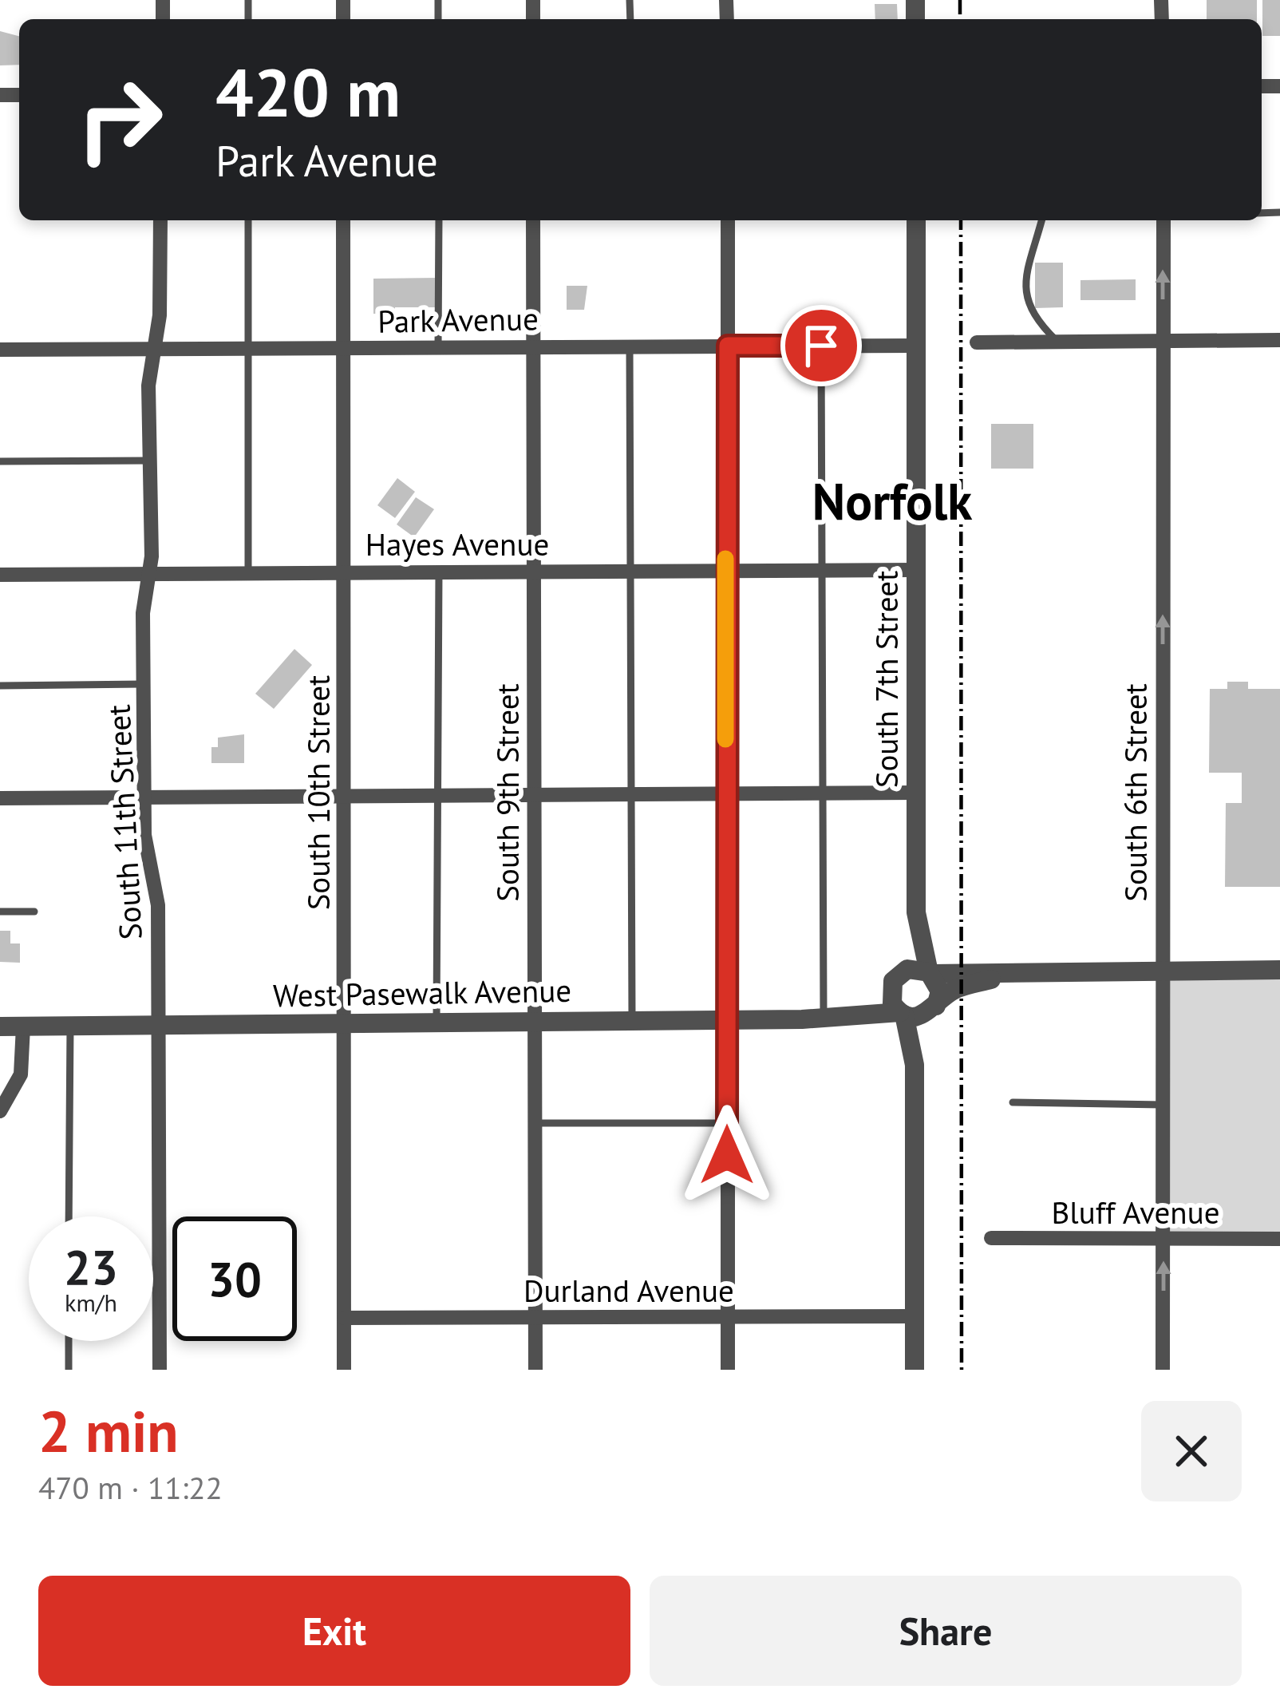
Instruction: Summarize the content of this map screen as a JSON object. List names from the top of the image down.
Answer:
{
  "streets": {
    "street": [
      "Park Avenue",
      "Hayes Avenue",
      "South 7th Street",
      "South 10th Street",
      "South 9th Street",
      "South 6th Street",
      "South 11th Street",
      "West Pasewalk Avenue",
      "Bluff Avenue",
      "Durland Avenue"
    ]
  },
  "crossings": [
    ["Park Avenue", "South 7th Street"],
    ["Park Avenue", "South 10th Street"],
    ["Park Avenue", "South 9th Street"],
    ["Park Avenue", "South 11th Street"],
    ["Hayes Avenue", "South 7th Street"],
    ["Hayes Avenue", "South 10th Street"],
    ["Hayes Avenue", "South 9th Street"],
    ["Hayes Avenue", "South 11th Street"],
    ["South 7th Street", "West Pasewalk Avenue"],
    ["South 10th Street", "West Pasewalk Avenue"],
    ["South 10th Street", "Durland Avenue"],
    ["South 9th Street", "West Pasewalk Avenue"],
    ["South 9th Street", "Durland Avenue"],
    ["South 6th Street", "Bluff Avenue"],
    ["South 11th Street", "West Pasewalk Avenue"]
  ],
  "one_way": ["South 6th Street"],
  "districts": ["Norfolk"],
  "page": {
    "turn": ["420 m", "Park Avenue"],
    "speed": "23 km/h",
    "limit": "30",
    "heading": ["2 min", "470 m · 11:22"],
    "buttons": ["Exit", "Share"]
  }
}
